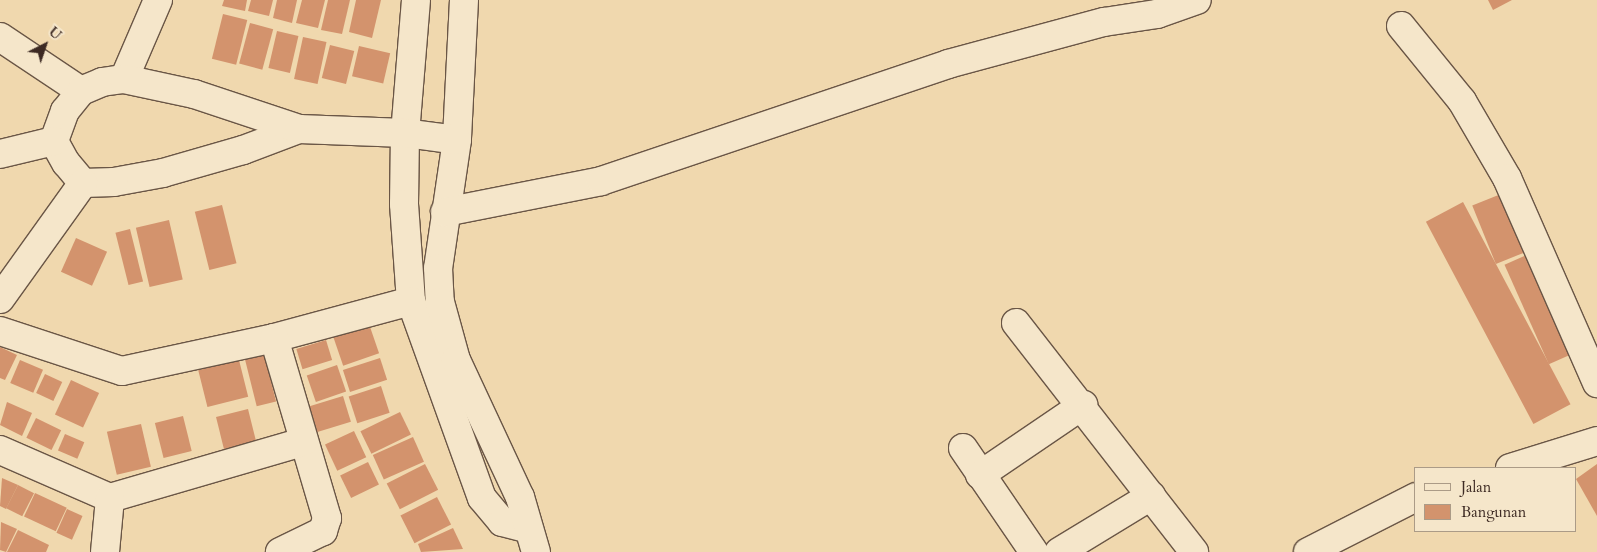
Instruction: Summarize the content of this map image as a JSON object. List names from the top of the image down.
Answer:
{
  "legend": ["Jalan", "Bangunan"],
  "north": "top right"
}
